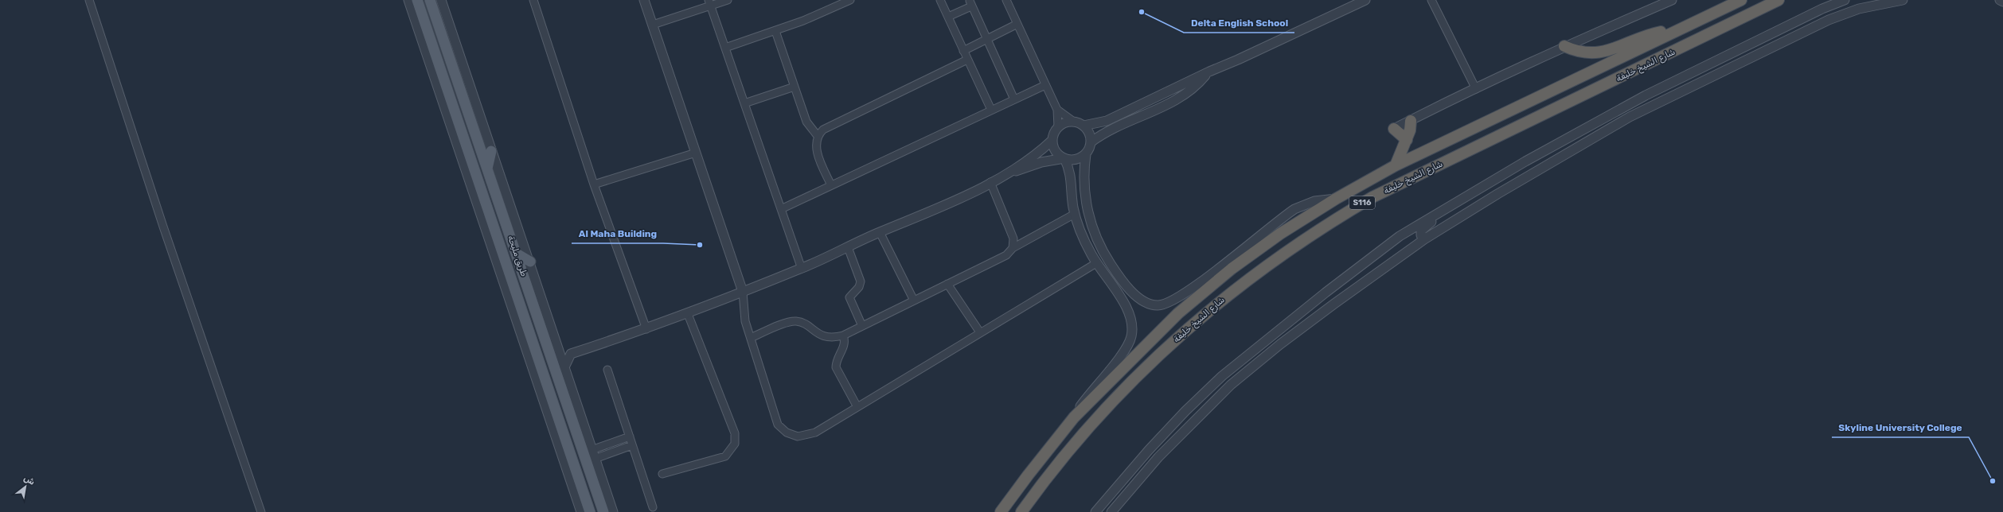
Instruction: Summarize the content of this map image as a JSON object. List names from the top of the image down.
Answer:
{
  "streets": {
    "highway": ["شارع الشيخ خليفة", "S116"],
    "main road": ["طريق مليحة"]
  },
  "places": ["Delta English School", "Al Maha Building", "Skyline University College"],
  "north": "top right"
}
